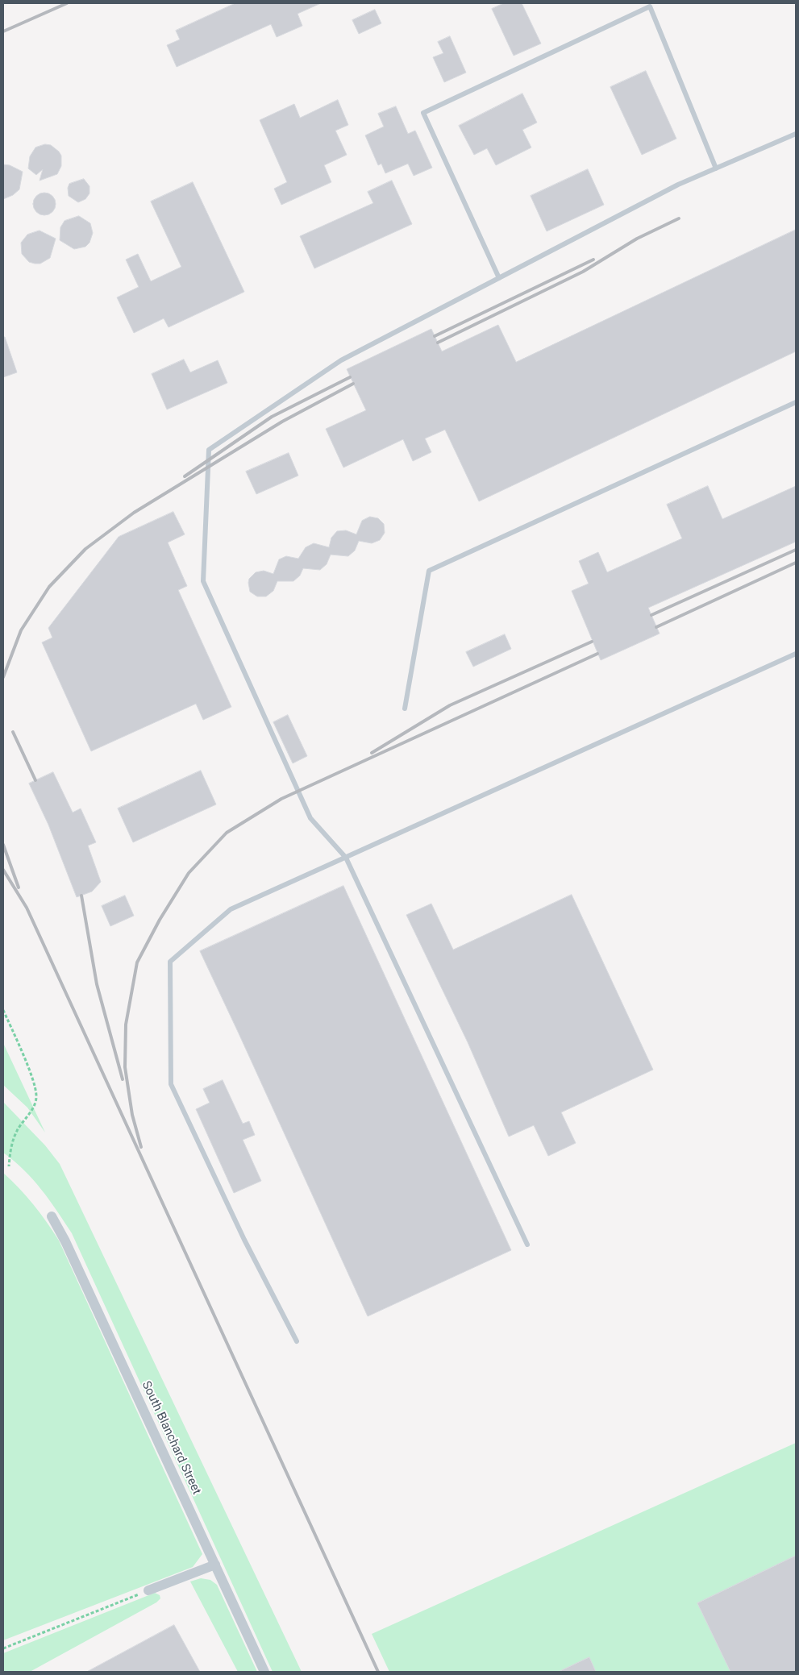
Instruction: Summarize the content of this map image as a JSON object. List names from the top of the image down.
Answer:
{
  "streets": {
    "street": ["South Blanchard Street"]
  }
}
